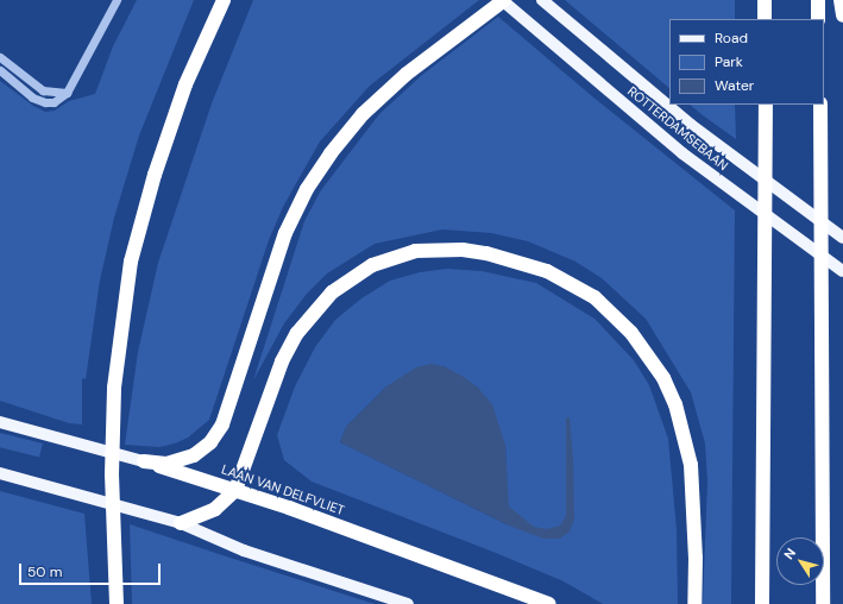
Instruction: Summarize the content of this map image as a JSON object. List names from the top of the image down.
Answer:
{
  "streets": {
    "highway": ["LAAN VAN DELFVLIET"],
    "main road": ["ROTTERDAMSEBAAN"]
  },
  "legend": ["Road", "Park", "Water"],
  "scale_bar": "50 m",
  "north": "top left"
}
